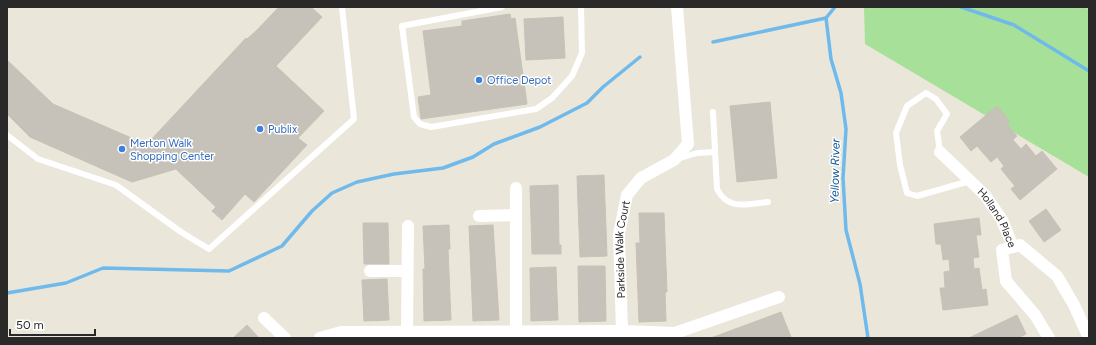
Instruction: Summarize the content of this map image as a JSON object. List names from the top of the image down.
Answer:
{
  "streets": {
    "street": ["Holland Place", "Parkside Walk Court"]
  },
  "water": ["Yellow River"],
  "places": ["Office Depot", "Publix", "Merton Walk Shopping Center"],
  "scale_bar": "50 m"
}
